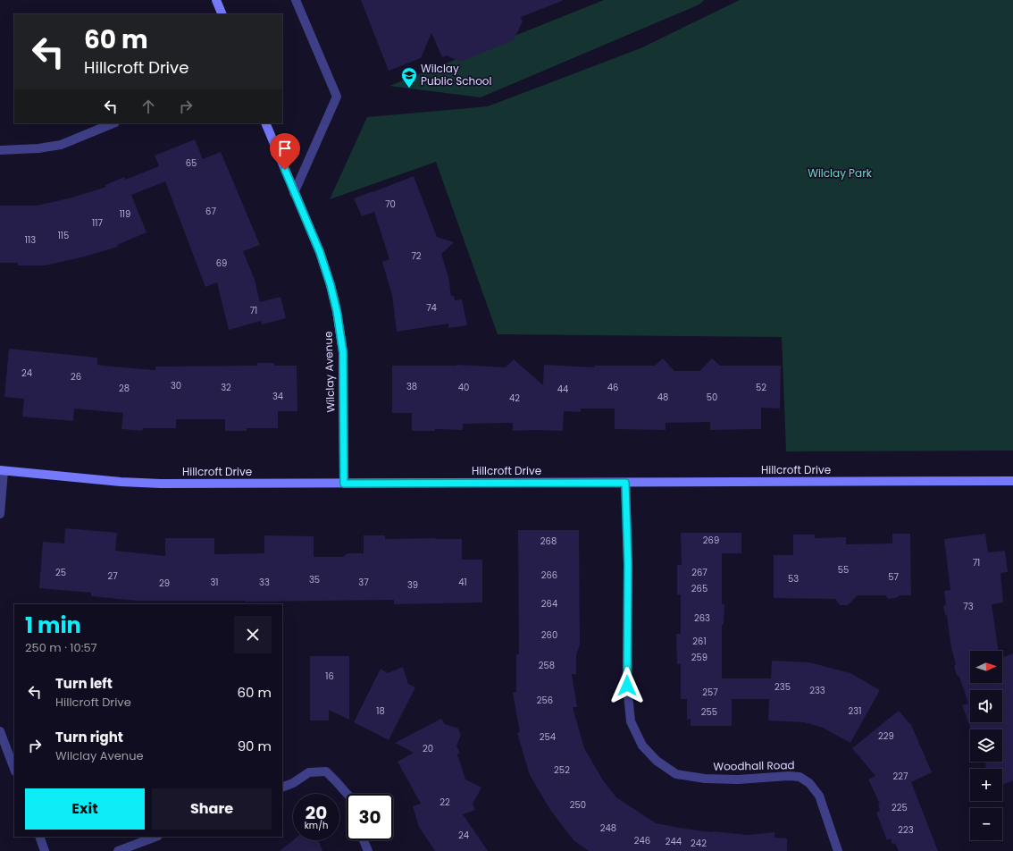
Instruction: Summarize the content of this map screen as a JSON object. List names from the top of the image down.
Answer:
{
  "streets": {
    "street": ["Wilclay Avenue", "Hillcroft Drive", "Woodhall Road"]
  },
  "crossings": [
    ["Wilclay Avenue", "Hillcroft Drive"],
    ["Hillcroft Drive", "Woodhall Road"]
  ],
  "parks": ["Wilclay Park"],
  "places": {
    "school or university": ["Wilclay Public School"]
  },
  "house_numbers": [
    "65",
    "70",
    "67",
    "119",
    "117",
    "115",
    "113",
    "72",
    "69",
    "74",
    "71",
    "24",
    "26",
    "30",
    "38",
    "32",
    "40",
    "46",
    "52",
    "28",
    "44",
    "34",
    "48",
    "50",
    "42",
    "269",
    "268",
    "71",
    "55",
    "25",
    "267",
    "266",
    "27",
    "57",
    "53",
    "35",
    "31",
    "33",
    "37",
    "41",
    "29",
    "39",
    "265",
    "264",
    "73",
    "263",
    "260",
    "261",
    "259",
    "258",
    "16",
    "235",
    "233",
    "257",
    "256",
    "18",
    "231",
    "255",
    "229",
    "254",
    "20",
    "252",
    "227",
    "22",
    "250",
    "225",
    "248",
    "223",
    "24",
    "246",
    "244",
    "242"
  ],
  "north": "right",
  "page": {
    "turn": ["60 m", "Hillcroft Drive"],
    "heading": ["1 min", "250 m · 10:57"],
    "map_buttons": ["+", "−"],
    "list": [
      {
        "name": "Turn left",
        "note": "Hillcroft Drive",
        "value": "60 m"
      },
      {
        "name": "Turn right",
        "note": "Wilclay Avenue",
        "value": "90 m"
      }
    ],
    "buttons": ["Exit", "Share"],
    "speed": "20 km/h",
    "limit": "30"
  }
}
